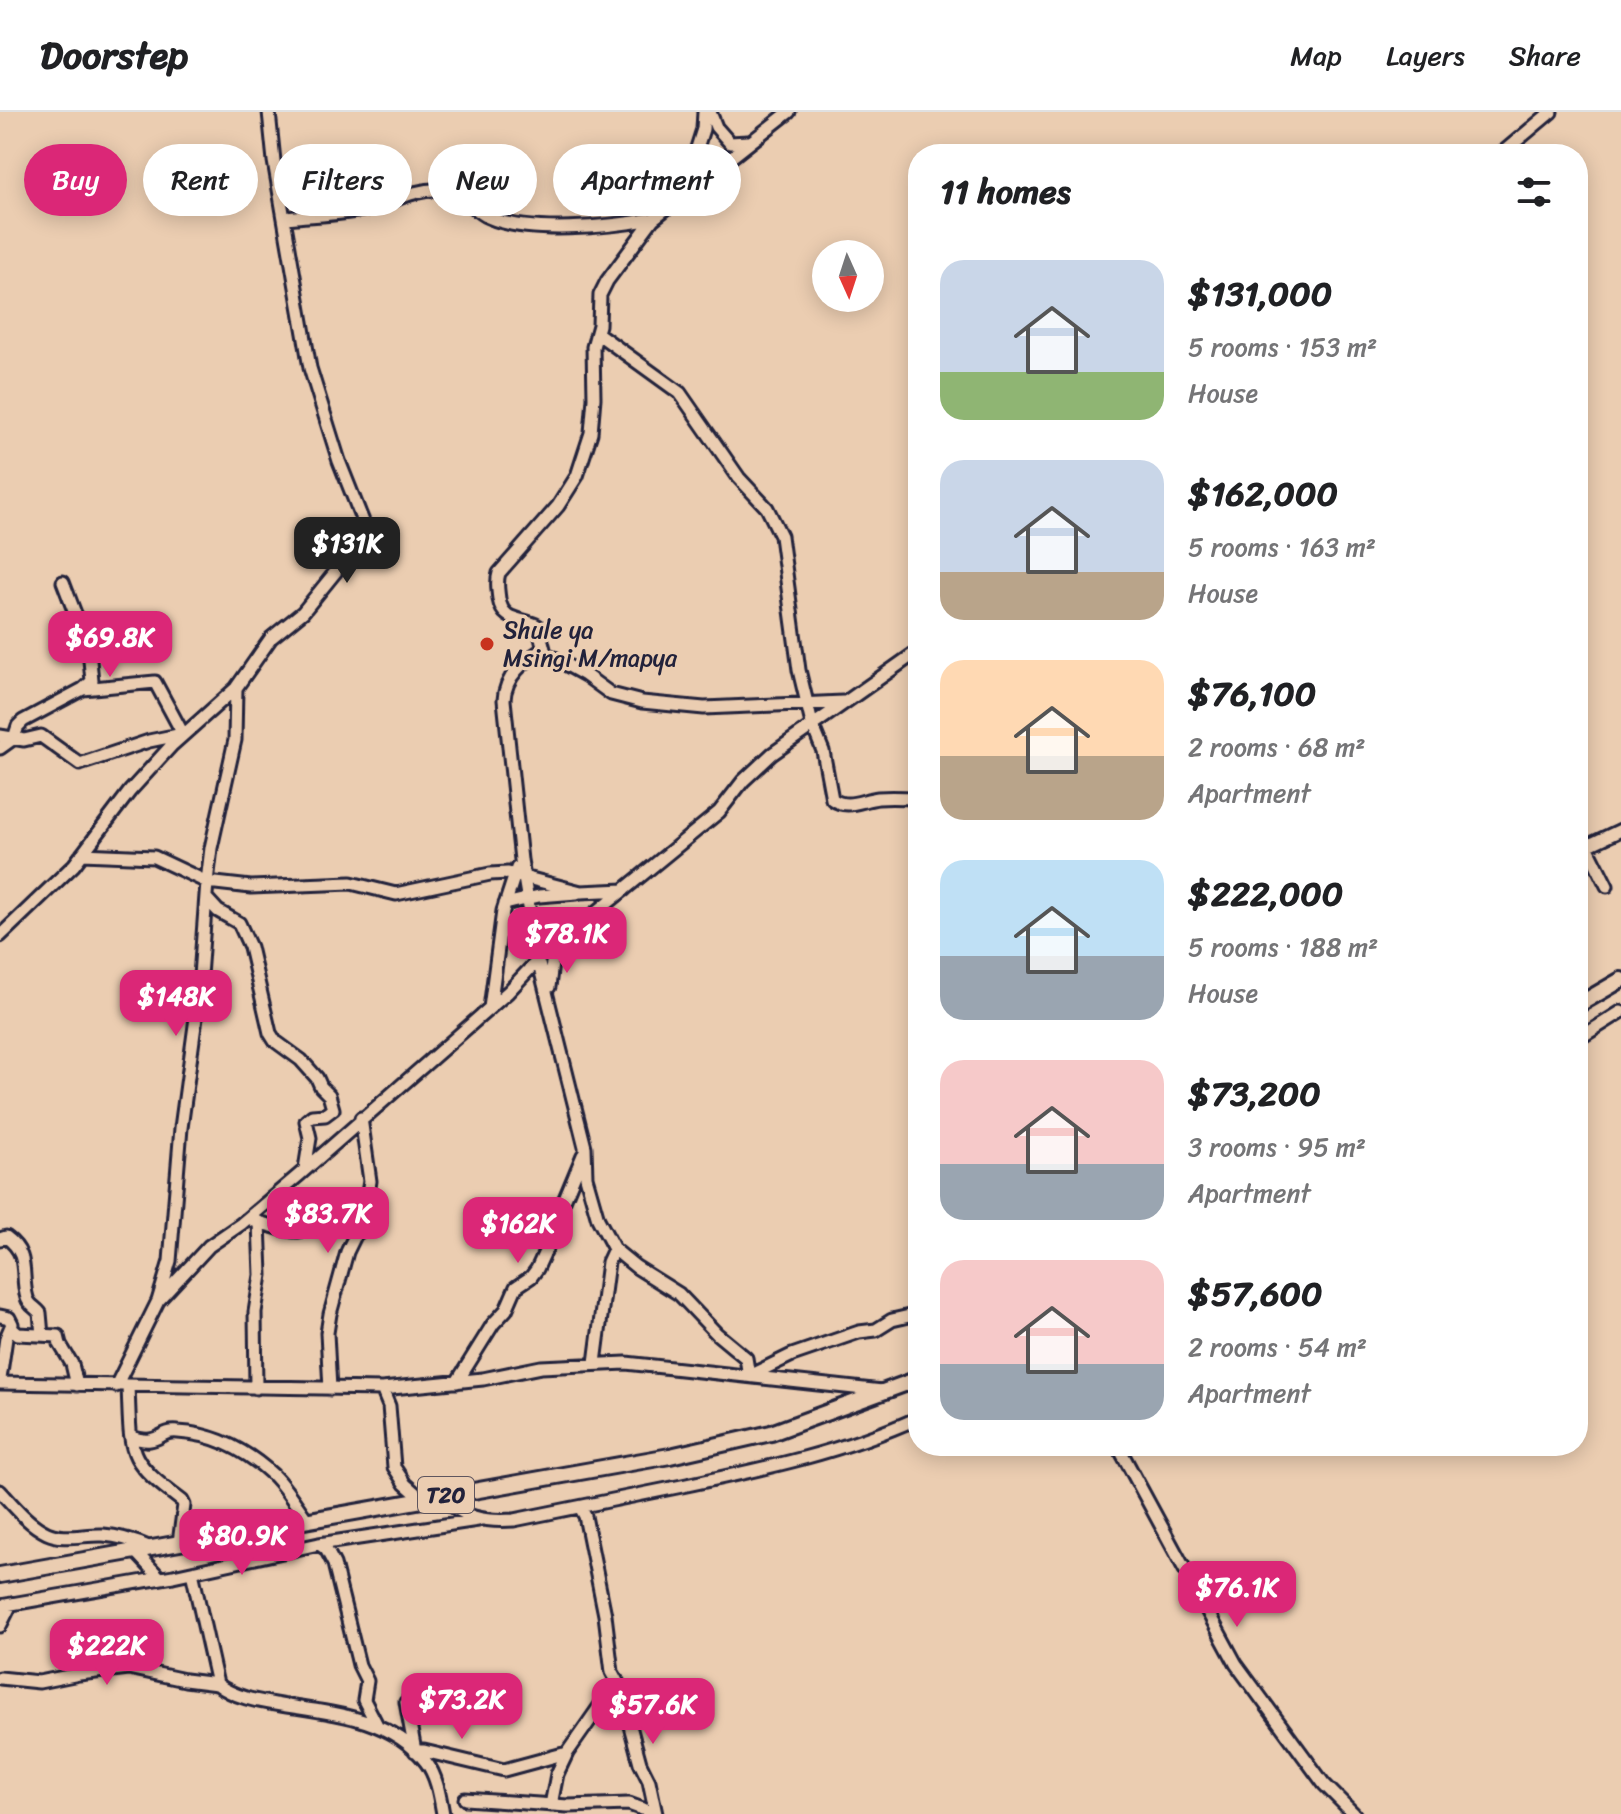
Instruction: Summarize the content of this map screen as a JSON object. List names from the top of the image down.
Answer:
{
  "streets": {
    "main road": ["T20"]
  },
  "places": ["Shule ya Msingi M/mapya"],
  "north": "bottom",
  "page": {
    "header": "Doorstep",
    "nav": ["Map", "Layers", "Share"],
    "chip": [
      "Buy",
      "Rent",
      "Filters",
      "New",
      "Apartment"
    ],
    "heading": "11 homes",
    "list": [
      {
        "name": "$131,000",
        "note": "5 rooms · 153 m² · House"
      },
      {
        "name": "$162,000",
        "note": "5 rooms · 163 m² · House"
      },
      {
        "name": "$76,100",
        "note": "2 rooms · 68 m² · Apartment"
      },
      {
        "name": "$222,000",
        "note": "5 rooms · 188 m² · House"
      },
      {
        "name": "$73,200",
        "note": "3 rooms · 95 m² · Apartment"
      },
      {
        "name": "$57,600",
        "note": "2 rooms · 54 m² · Apartment"
      }
    ],
    "price": [
      "$131K",
      "$69.8K",
      "$78.1K",
      "$148K",
      "$83.7K",
      "$162K",
      "$80.9K",
      "$76.1K",
      "$222K",
      "$73.2K",
      "$57.6K"
    ]
  }
}
